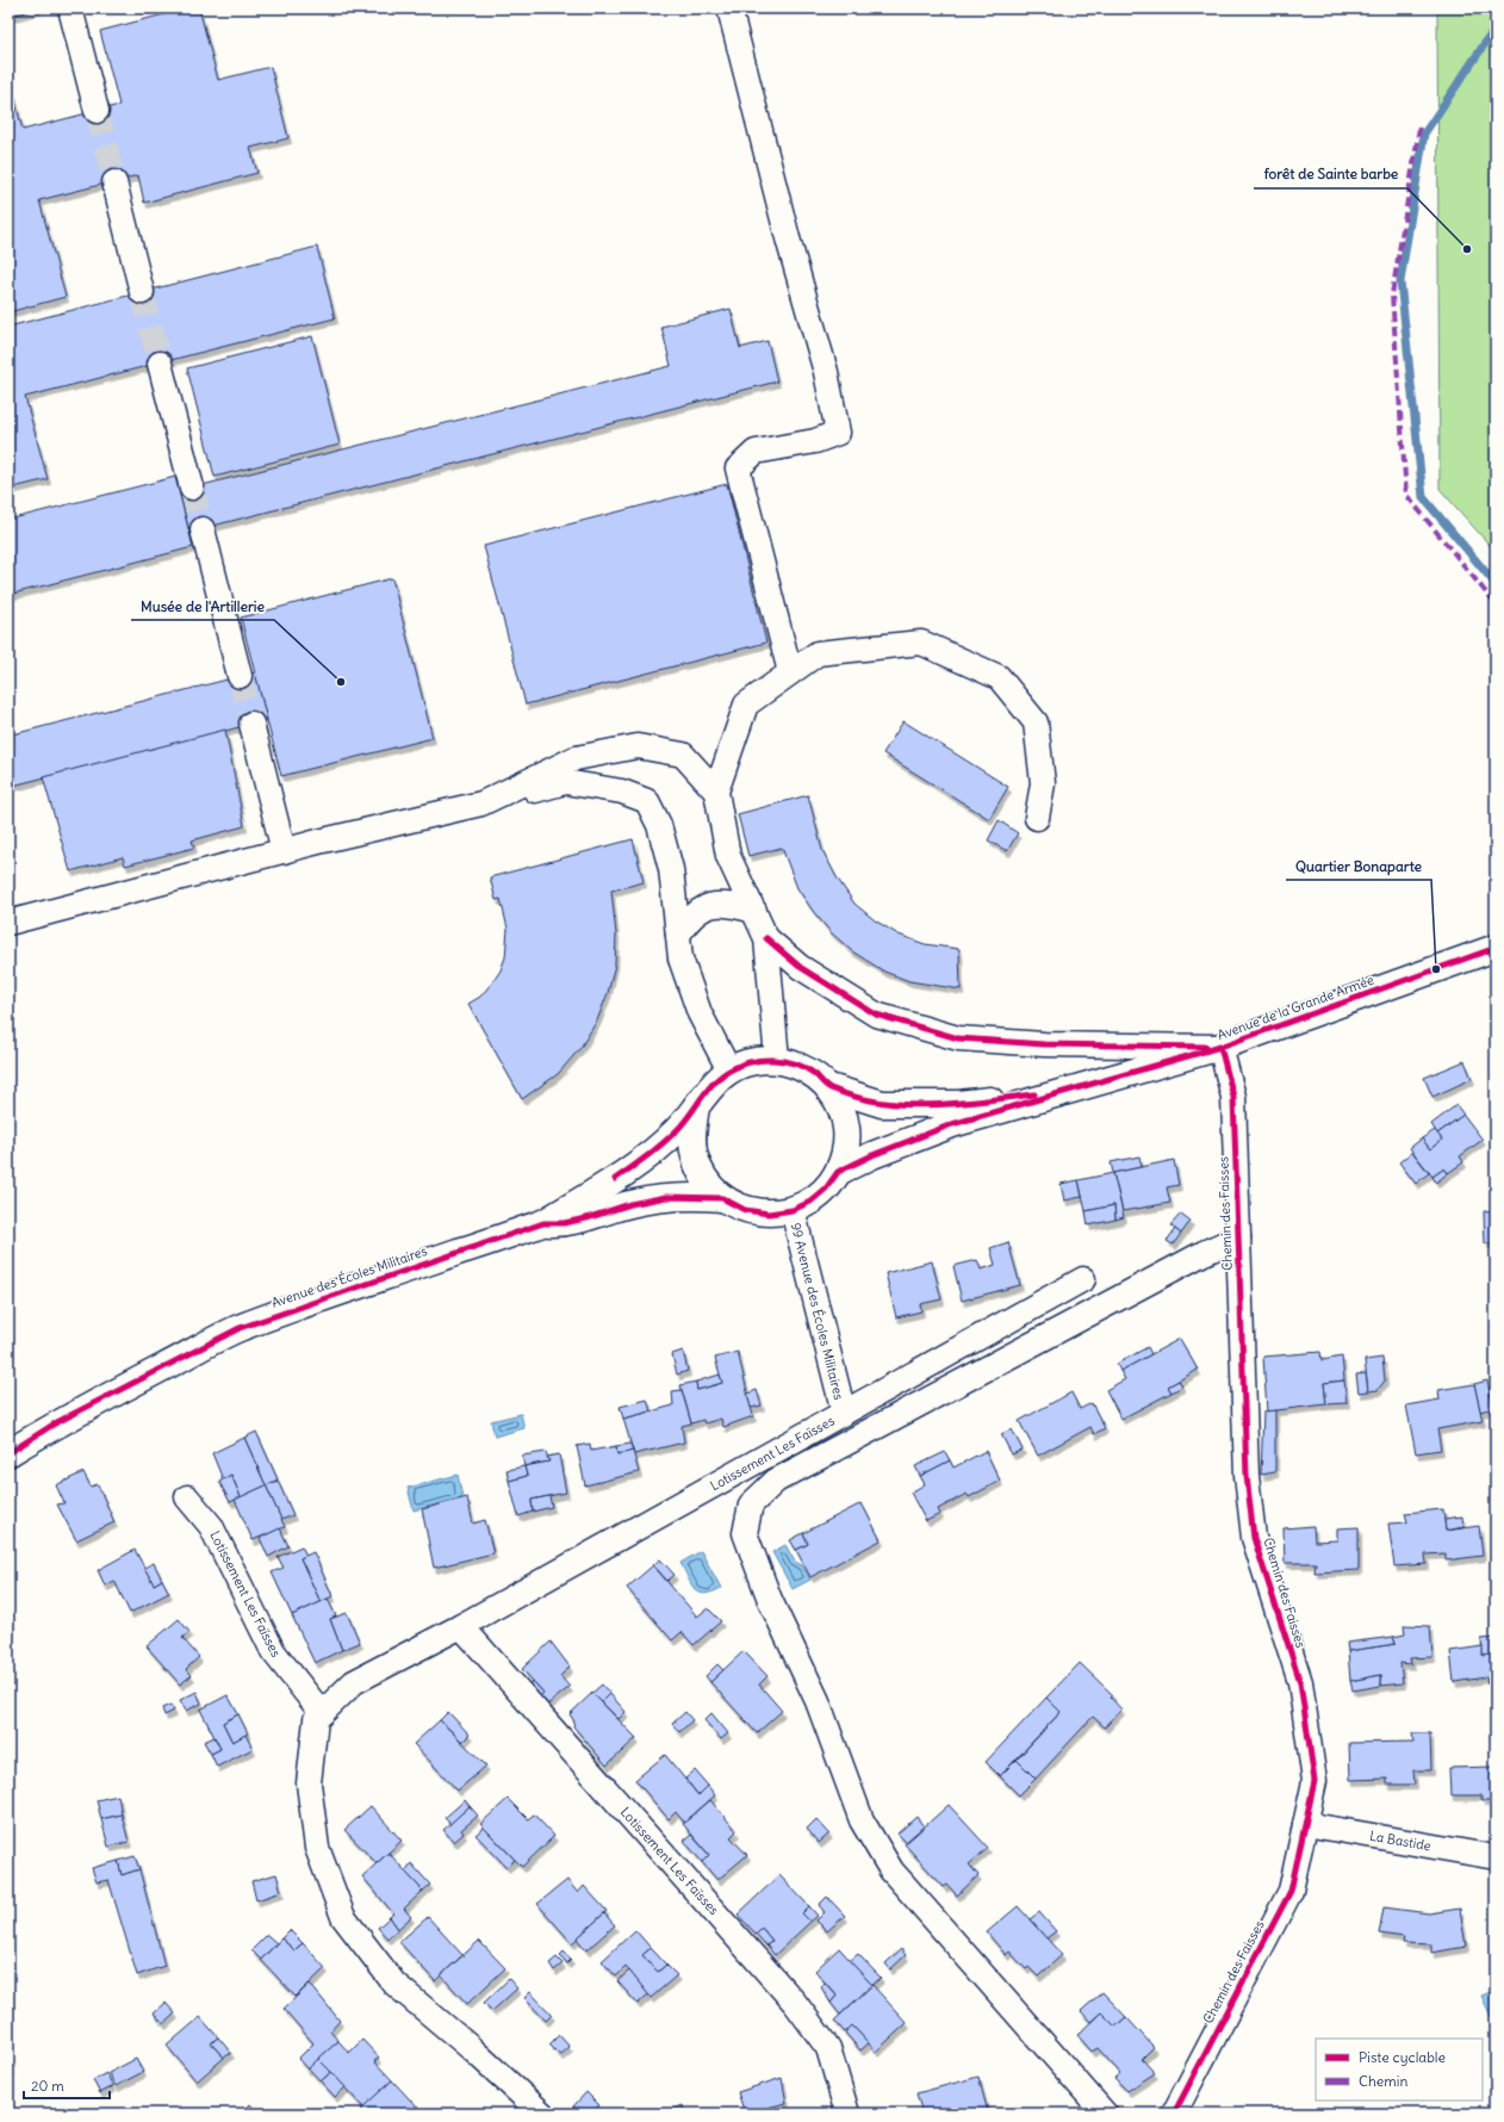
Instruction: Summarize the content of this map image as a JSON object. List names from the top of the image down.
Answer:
{
  "streets": {
    "street": [
      "Avenue de la Grande Armée",
      "Chemin des Faisses",
      "Avenue des Écoles Militaires",
      "99 Avenue des Écoles Militaires",
      "Lotissement Les Faïsses",
      "La Bastide"
    ]
  },
  "crossings": [
    ["Avenue de la Grande Armée", "Chemin des Faisses"],
    ["Avenue de la Grande Armée", "Avenue des Écoles Militaires"],
    ["Avenue de la Grande Armée", "99 Avenue des Écoles Militaires"],
    ["Chemin des Faisses", "La Bastide"],
    ["Avenue des Écoles Militaires", "99 Avenue des Écoles Militaires"],
    ["99 Avenue des Écoles Militaires", "Lotissement Les Faïsses"]
  ],
  "places": ["forêt de Sainte barbe", "Musée de l'Artillerie", "Quartier Bonaparte"],
  "legend": ["Piste cyclable", "Chemin"],
  "scale_bar": "20 m"
}
